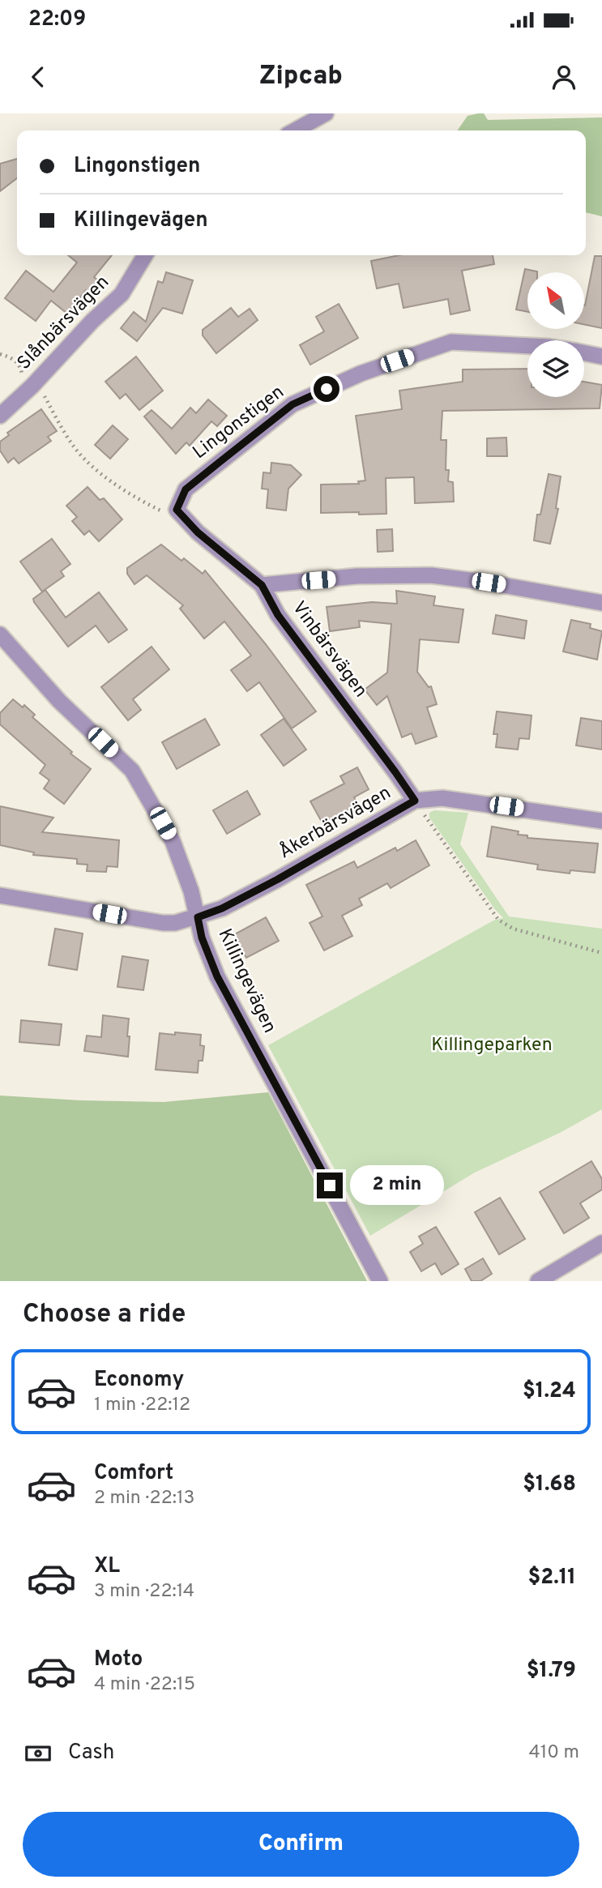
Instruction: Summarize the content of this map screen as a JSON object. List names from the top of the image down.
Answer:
{
  "streets": {
    "street": [
      "Slånbärsvägen",
      "Lingonstigen",
      "Vinbärsvägen",
      "Åkerbärsvägen",
      "Killingevägen"
    ]
  },
  "crossings": [
    ["Lingonstigen", "Vinbärsvägen"],
    ["Vinbärsvägen", "Åkerbärsvägen"],
    ["Åkerbärsvägen", "Killingevägen"]
  ],
  "parks": ["Killingeparken"],
  "north": "top left",
  "page": {
    "status": "22:09",
    "header": "Zipcab",
    "banner": ["Lingonstigen", "Killingevägen"],
    "bubble": "2 min",
    "heading": "Choose a ride",
    "list": [
      {
        "name": "Economy",
        "note": "1 min · 22:12",
        "value": "$1.24"
      },
      {
        "name": "Comfort",
        "note": "2 min · 22:13",
        "value": "$1.68"
      },
      {
        "name": "XL",
        "note": "3 min · 22:14",
        "value": "$2.11"
      },
      {
        "name": "Moto",
        "note": "4 min · 22:15",
        "value": "$1.79"
      }
    ],
    "pay": ["Cash", "410 m"],
    "buttons": "Confirm"
  }
}
